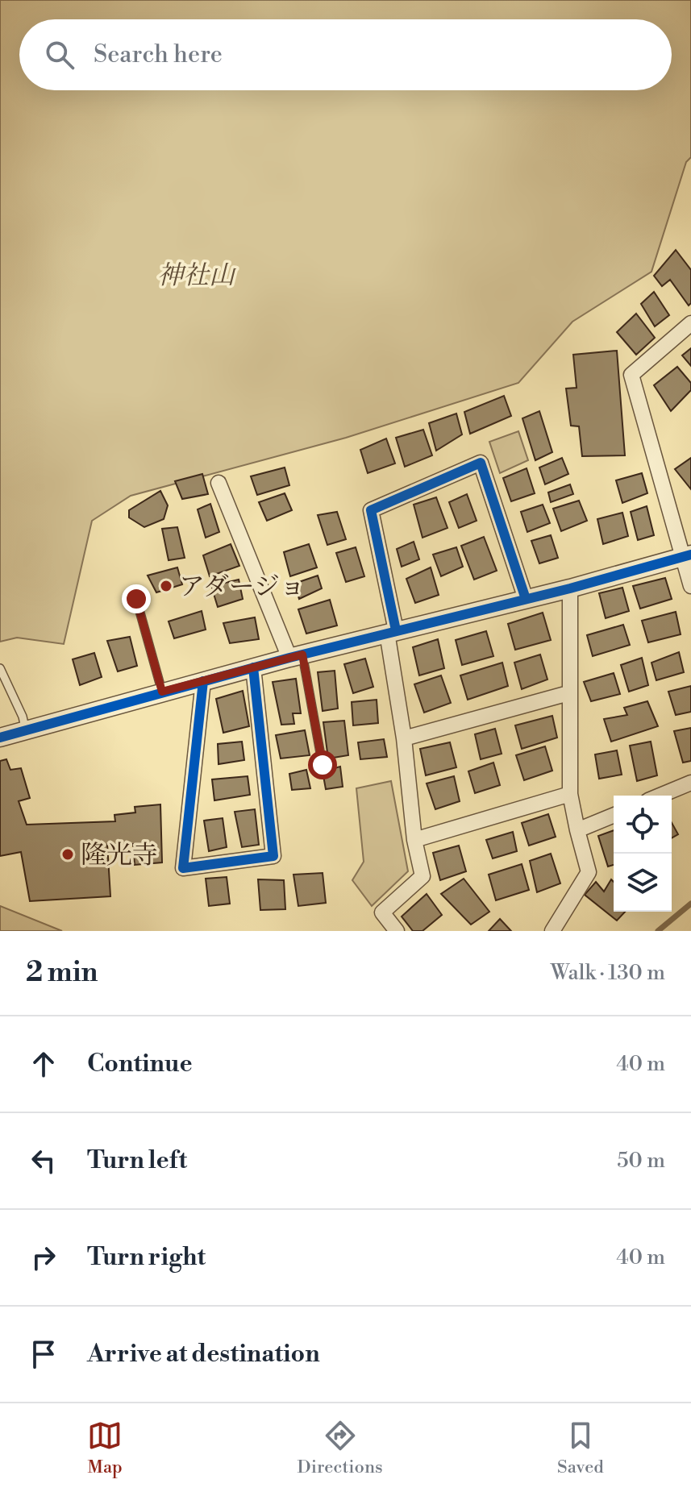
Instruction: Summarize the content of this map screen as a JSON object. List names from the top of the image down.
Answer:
{
  "parks": ["神社山"],
  "places": ["アダージョ", "隆光寺"],
  "page": {
    "search": "Search here",
    "heading": ["2 min", "Walk · 130 m"],
    "list": [
      ["Continue", "40 m"],
      ["Turn left", "50 m"],
      ["Turn right", "40 m"],
      "Arrive at destination"
    ],
    "nav": ["Map", "Directions", "Saved"]
  }
}
